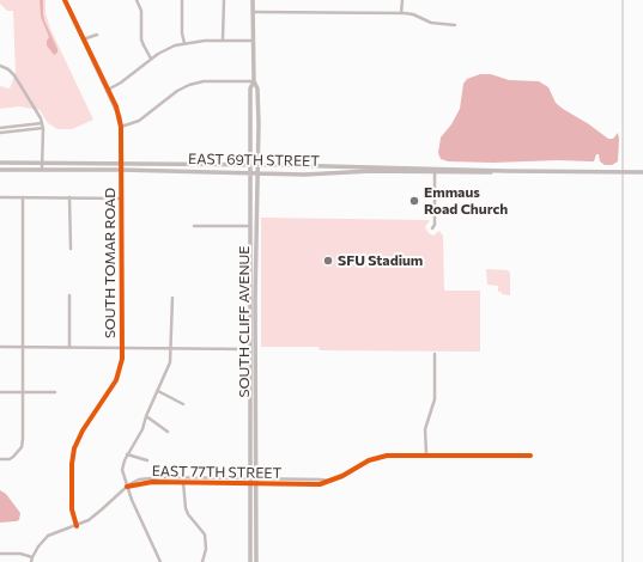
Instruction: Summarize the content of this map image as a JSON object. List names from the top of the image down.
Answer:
{
  "streets": {
    "main road": ["EAST 69TH STREET", "SOUTH TOMAR ROAD", "SOUTH CLIFF AVENUE"],
    "street": ["EAST 77TH STREET"]
  },
  "crossings": [
    ["EAST 69TH STREET", "SOUTH TOMAR ROAD"],
    ["EAST 69TH STREET", "SOUTH CLIFF AVENUE"],
    ["SOUTH TOMAR ROAD", "EAST 77TH STREET"],
    ["SOUTH CLIFF AVENUE", "EAST 77TH STREET"]
  ],
  "places": ["Emmaus Road Church", "SFU Stadium"]
}
